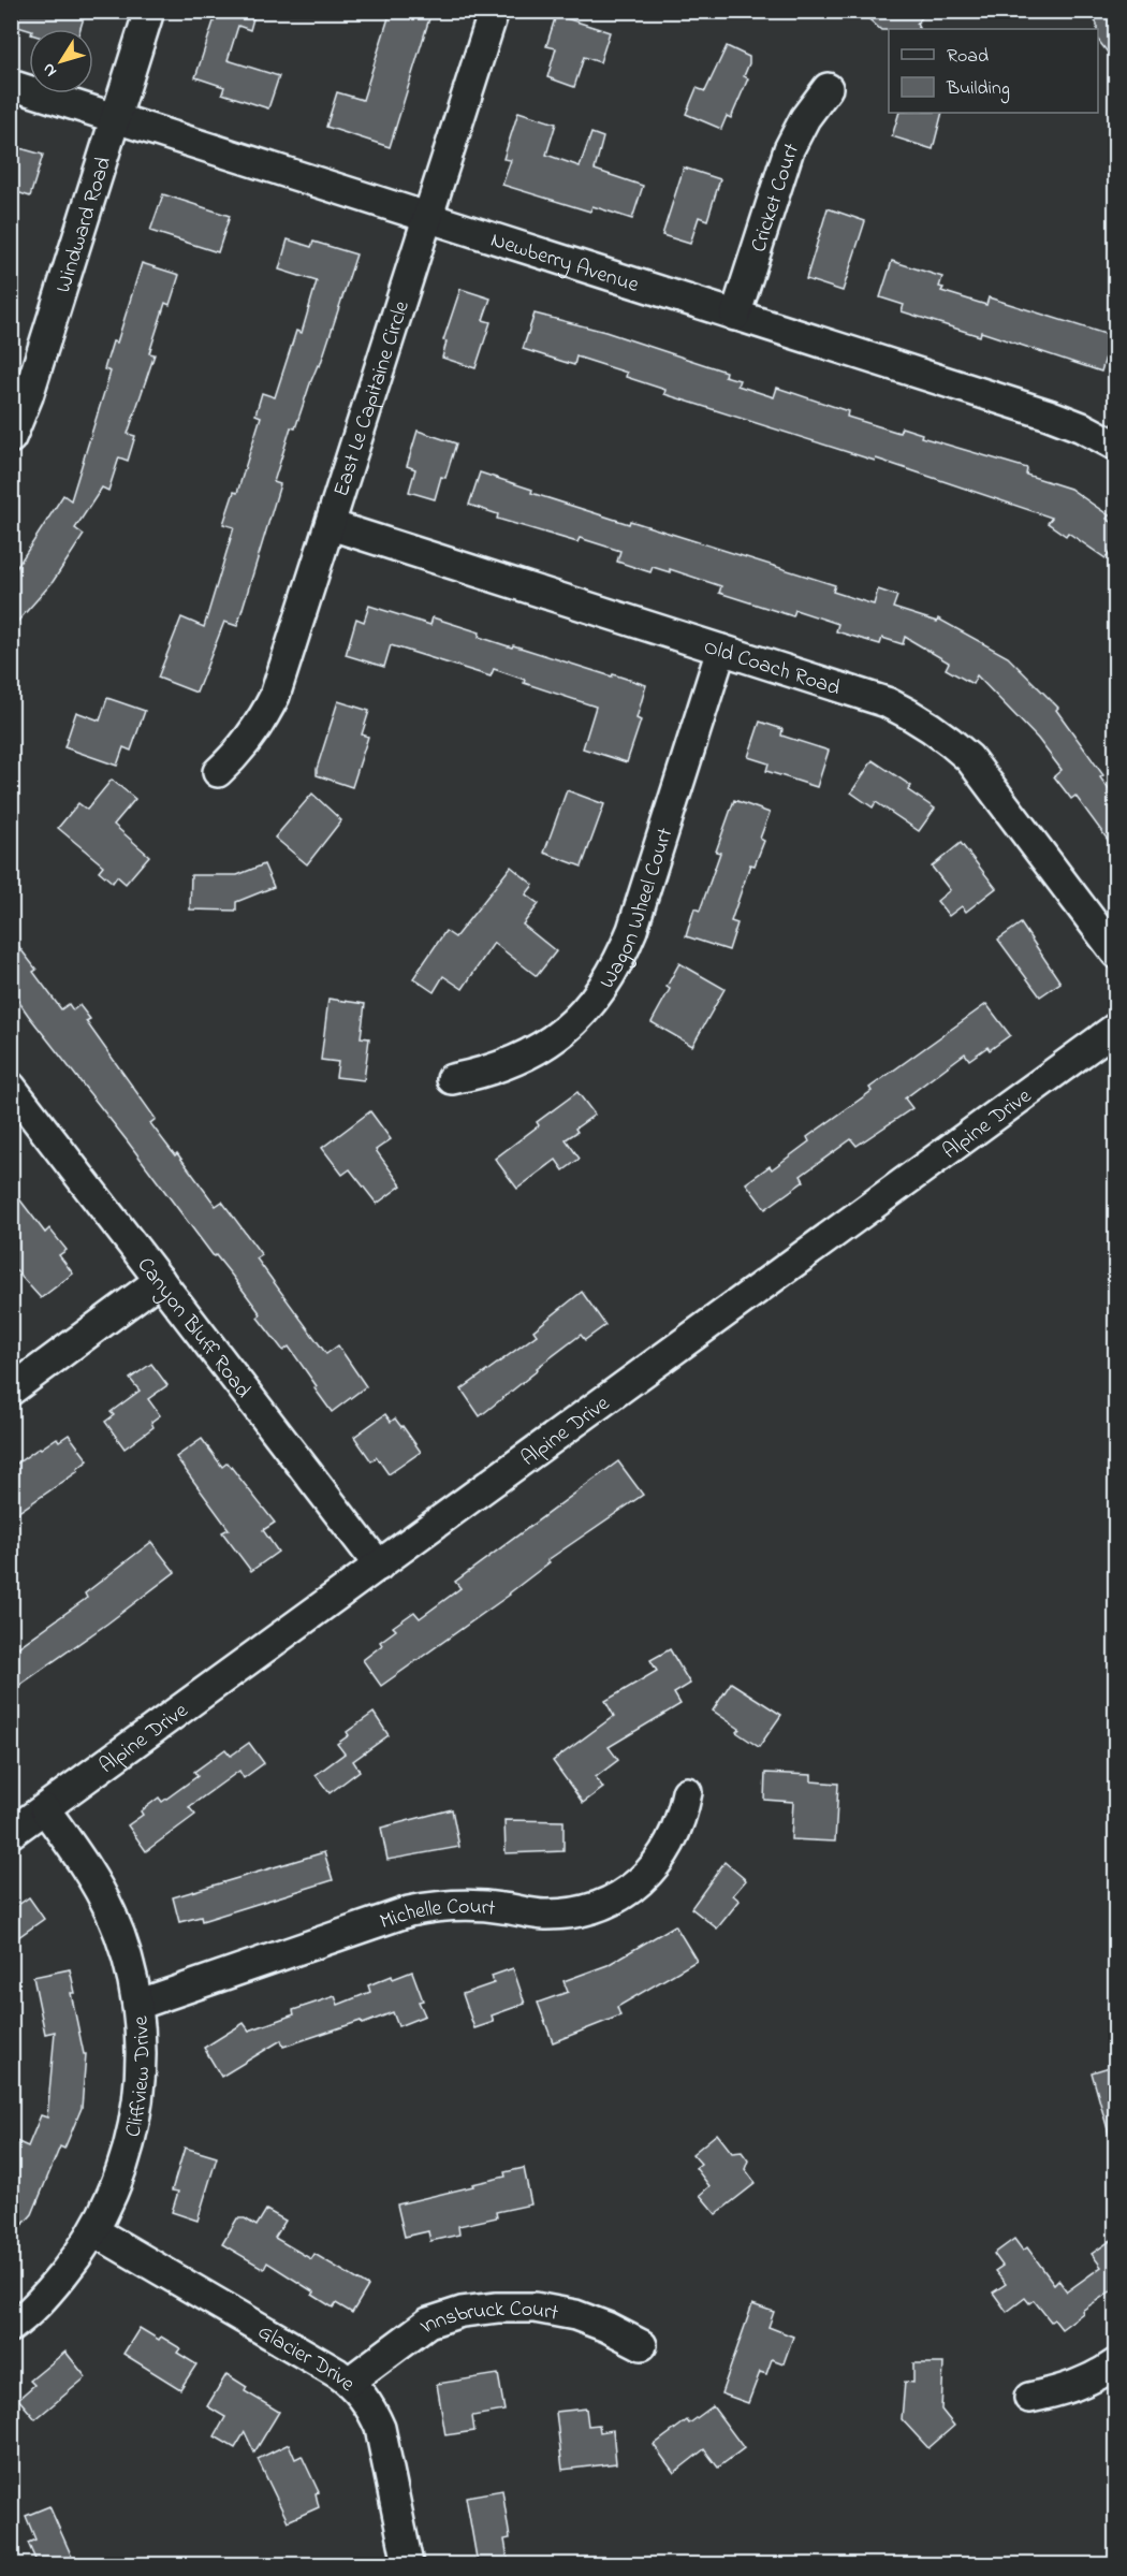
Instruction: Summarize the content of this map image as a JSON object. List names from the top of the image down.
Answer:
{
  "streets": {
    "street": [
      "Cricket Court",
      "Windward Road",
      "Newberry Avenue",
      "East Le Capitaine Circle",
      "Old Coach Road",
      "Wagon Wheel Court",
      "Alpine Drive",
      "Canyon Bluff Road",
      "Michelle Court",
      "Cliffview Drive",
      "Innsbruck Court",
      "Glacier Drive"
    ]
  },
  "crossings": [
    ["Cricket Court", "Newberry Avenue"],
    ["Windward Road", "Newberry Avenue"],
    ["Newberry Avenue", "East Le Capitaine Circle"],
    ["East Le Capitaine Circle", "Old Coach Road"],
    ["Old Coach Road", "Wagon Wheel Court"],
    ["Alpine Drive", "Canyon Bluff Road"],
    ["Alpine Drive", "Cliffview Drive"],
    ["Michelle Court", "Cliffview Drive"],
    ["Cliffview Drive", "Glacier Drive"],
    ["Innsbruck Court", "Glacier Drive"]
  ],
  "legend": ["Road", "Building"],
  "north": "bottom left"
}
